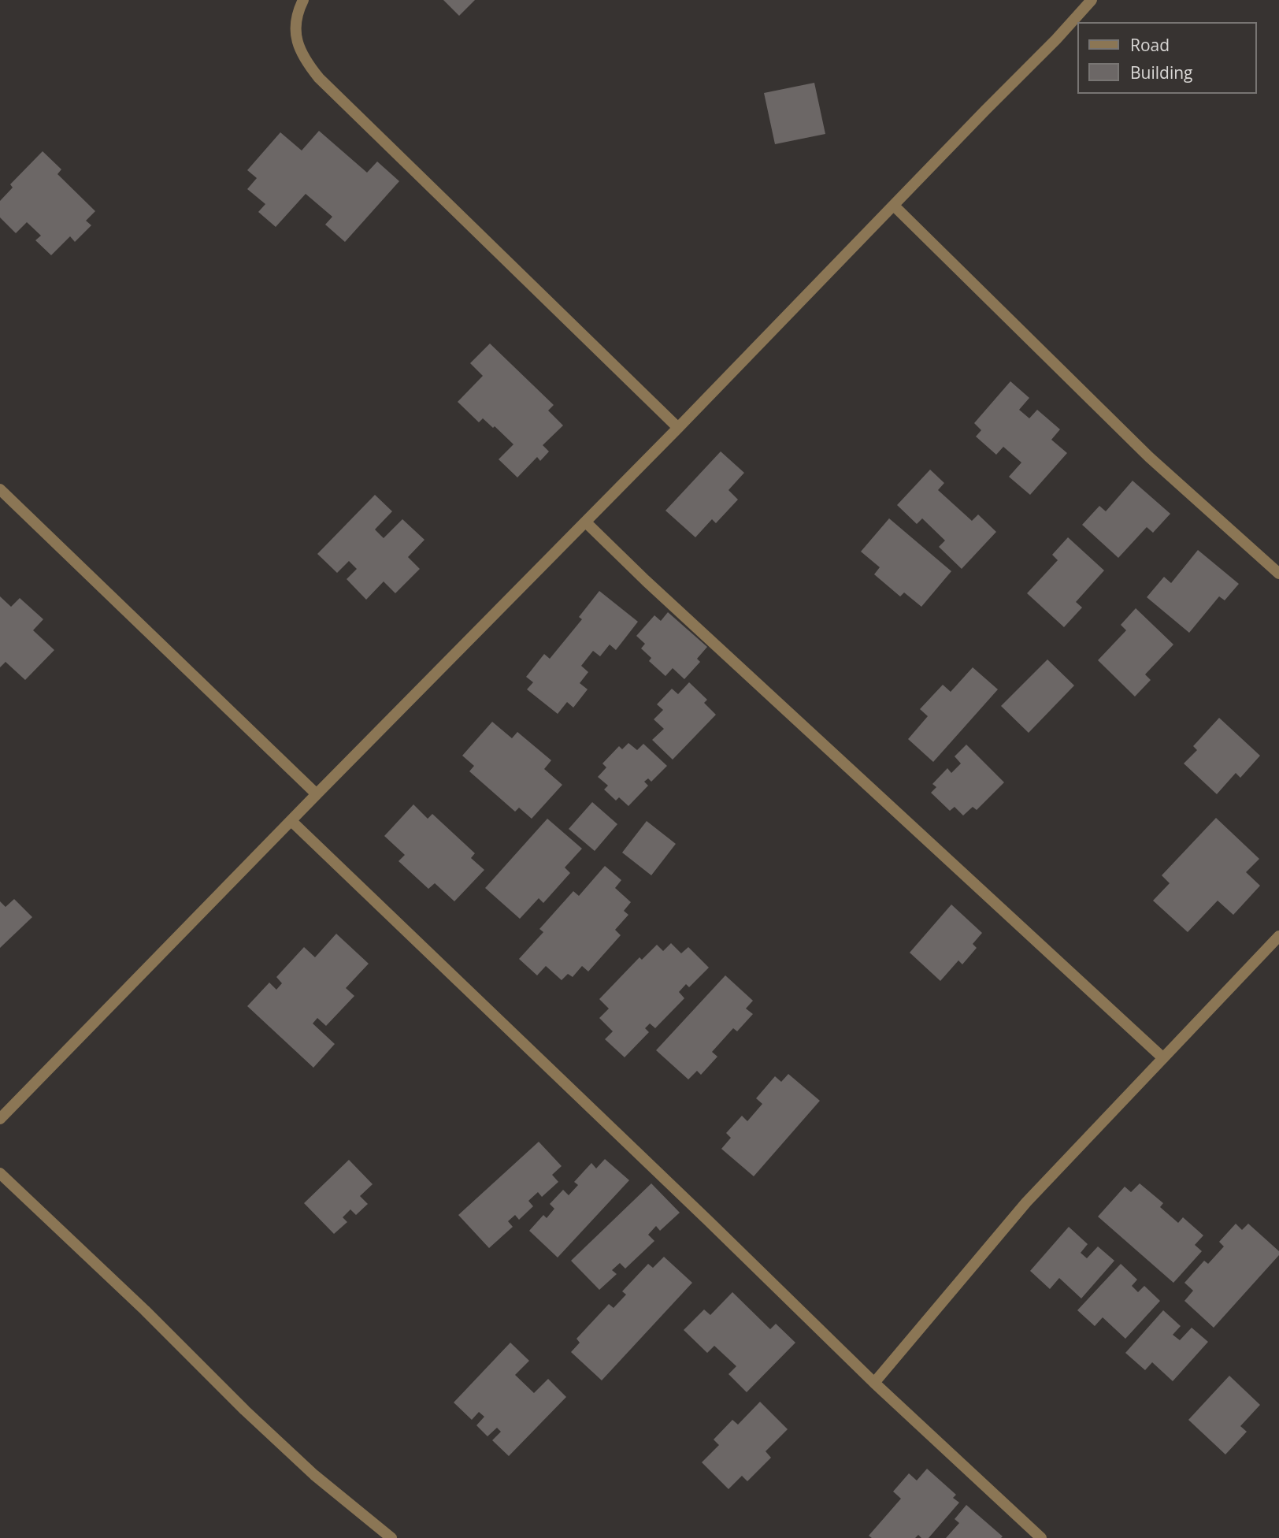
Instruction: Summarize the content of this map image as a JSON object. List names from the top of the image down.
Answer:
{
  "legend": ["Road", "Building"]
}
